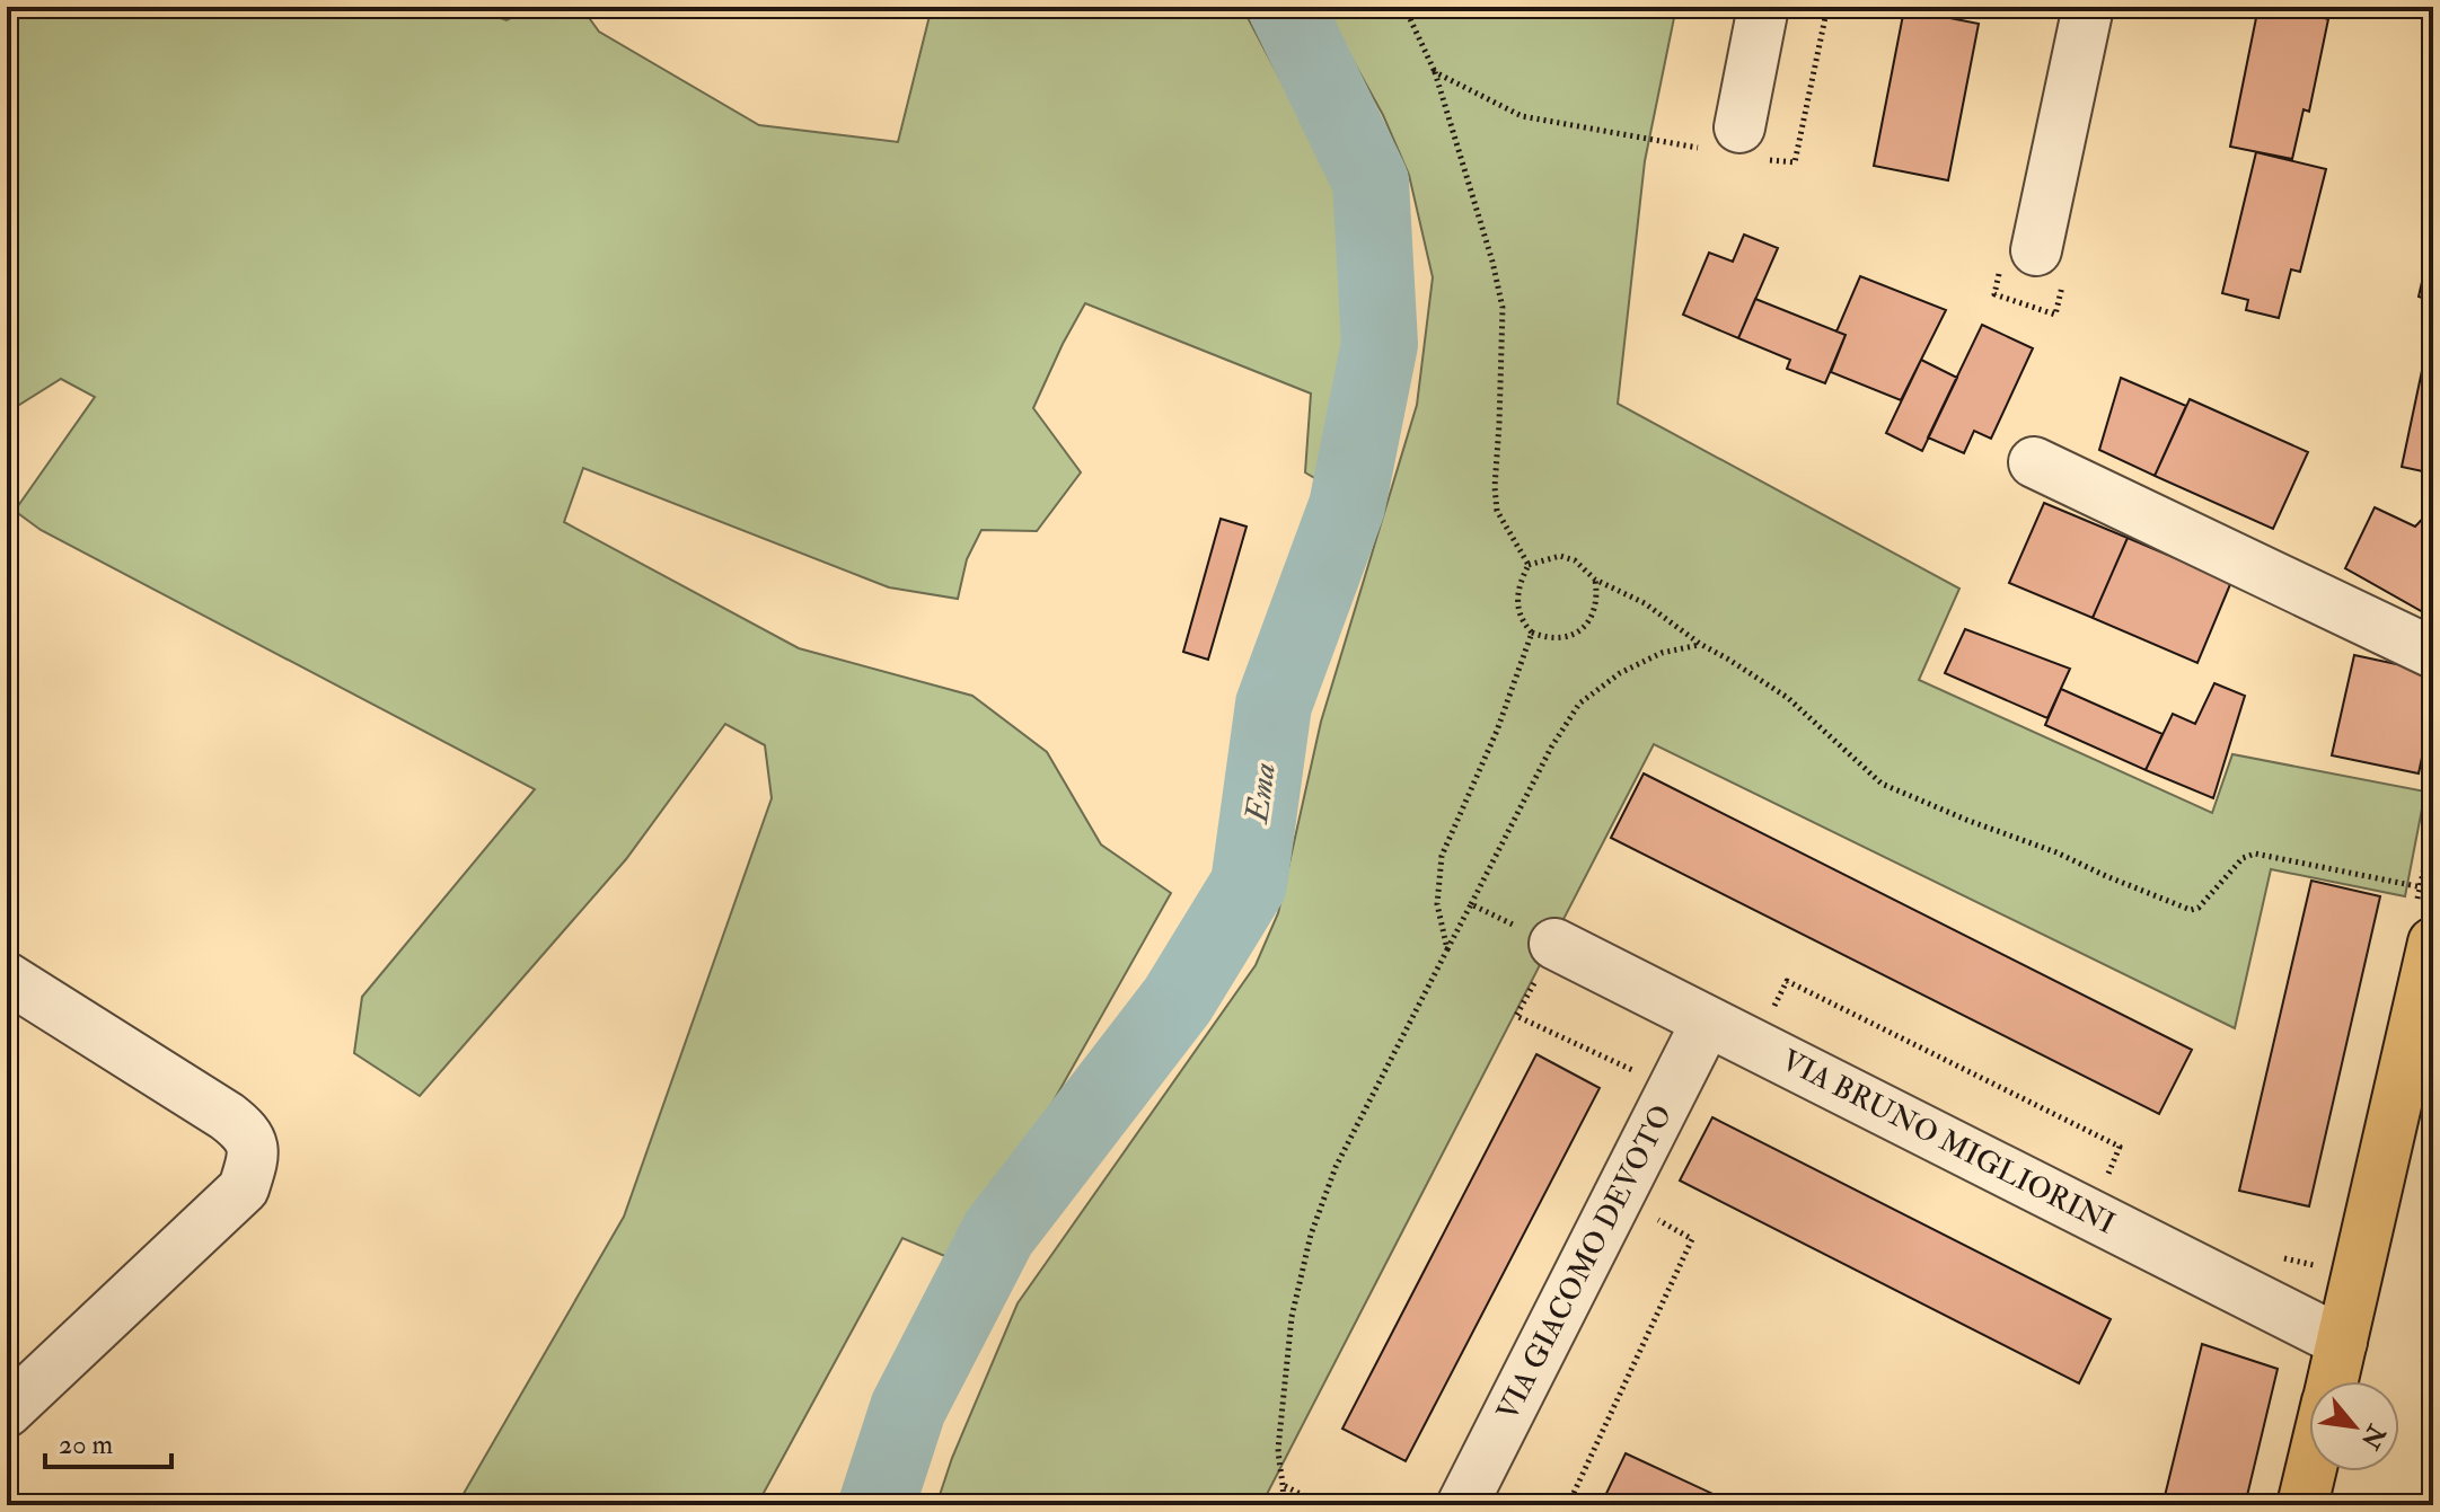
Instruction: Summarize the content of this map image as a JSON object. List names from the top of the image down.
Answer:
{
  "streets": {
    "street": ["VIA BRUNO MIGLIORINI", "VIA GIACOMO DEVOTO"]
  },
  "crossings": [
    ["VIA BRUNO MIGLIORINI", "VIA GIACOMO DEVOTO"]
  ],
  "water": ["Ema"],
  "scale_bar": "20 m",
  "north": "bottom right"
}
